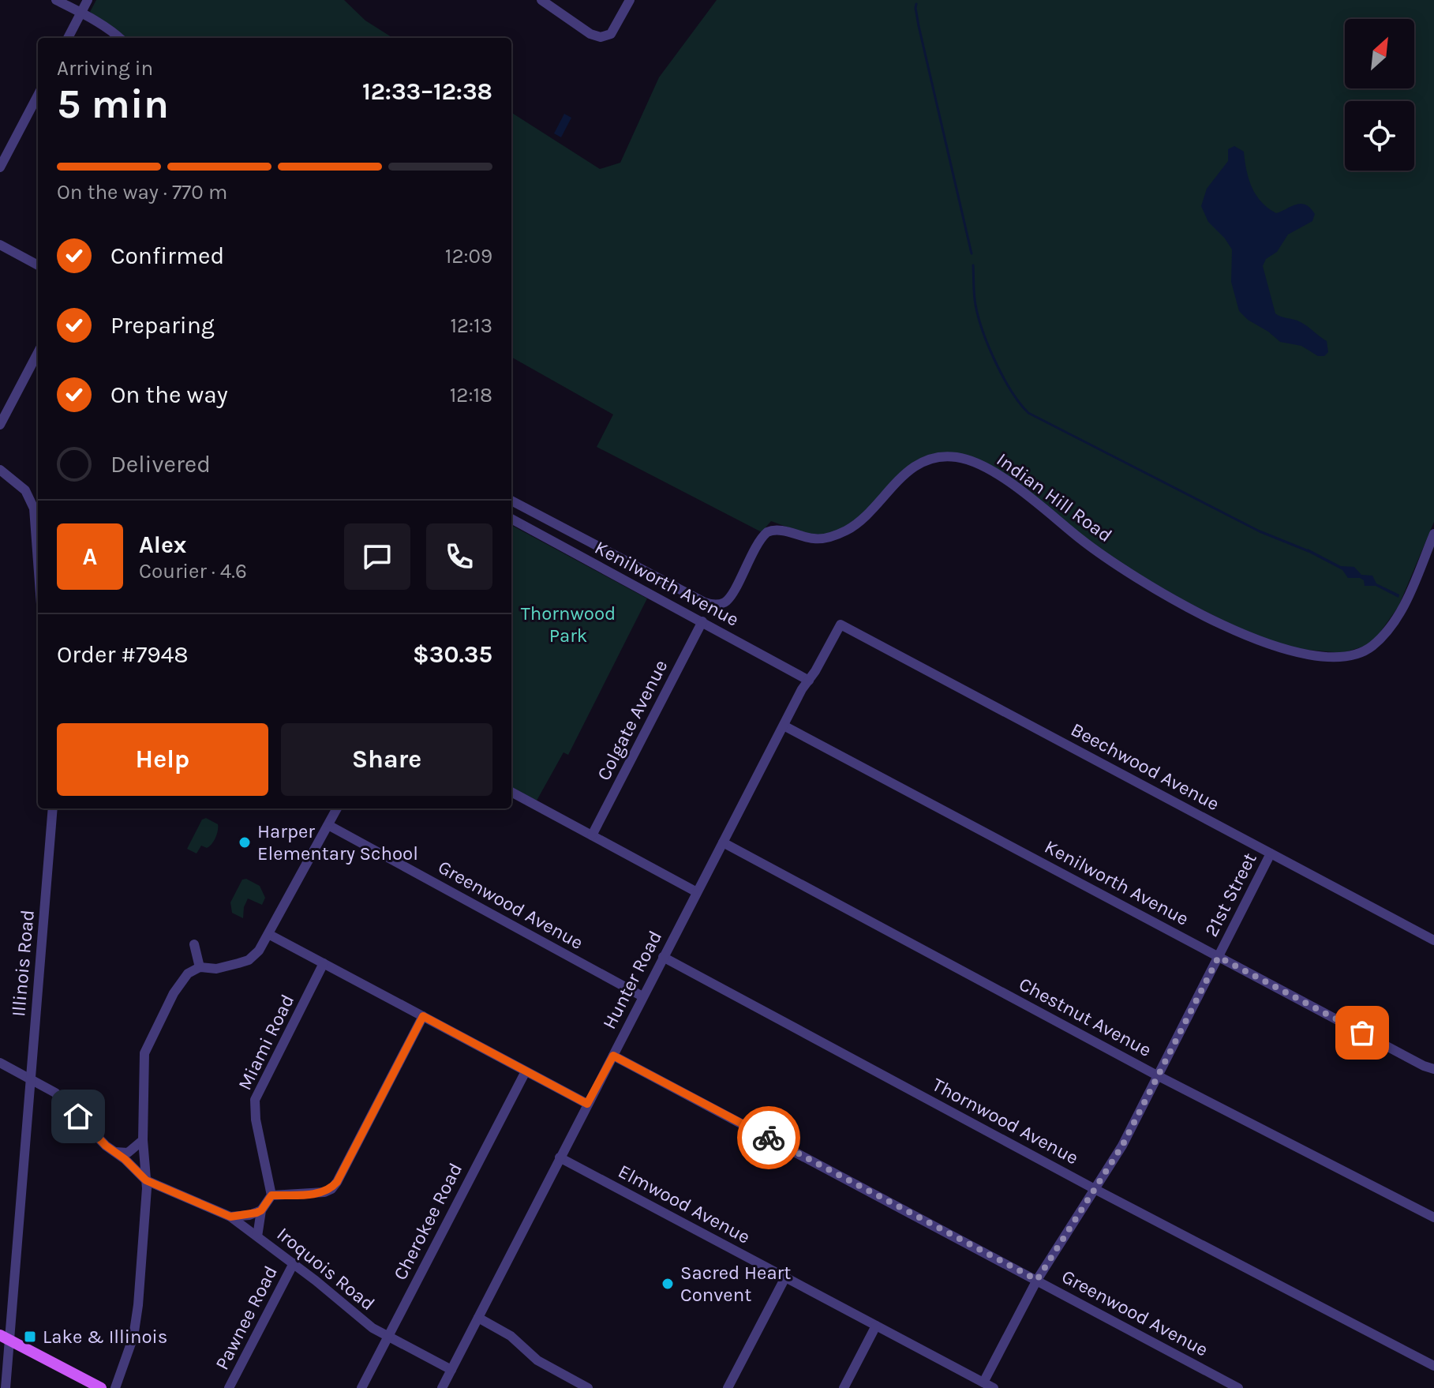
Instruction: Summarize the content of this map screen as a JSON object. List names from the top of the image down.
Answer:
{
  "streets": {
    "street": [
      "Indian Hill Road",
      "Kenilworth Avenue",
      "Colgate Avenue",
      "Beechwood Avenue",
      "21st Street",
      "Greenwood Avenue",
      "Illinois Road",
      "Hunter Road",
      "Chestnut Avenue",
      "Miami Road",
      "Thornwood Avenue",
      "Elmwood Avenue",
      "Cherokee Road",
      "Iroquois Road",
      "Pawnee Road"
    ]
  },
  "crossings": [
    ["Kenilworth Avenue", "Colgate Avenue"],
    ["Kenilworth Avenue", "21st Street"],
    ["Kenilworth Avenue", "Hunter Road"],
    ["Beechwood Avenue", "21st Street"],
    ["Beechwood Avenue", "Hunter Road"],
    ["21st Street", "Greenwood Avenue"],
    ["21st Street", "Chestnut Avenue"],
    ["21st Street", "Thornwood Avenue"],
    ["21st Street", "Elmwood Avenue"],
    ["Greenwood Avenue", "Hunter Road"],
    ["Illinois Road", "Iroquois Road"],
    ["Hunter Road", "Chestnut Avenue"],
    ["Hunter Road", "Thornwood Avenue"],
    ["Hunter Road", "Elmwood Avenue"],
    ["Hunter Road", "Iroquois Road"],
    ["Cherokee Road", "Iroquois Road"],
    ["Iroquois Road", "Pawnee Road"]
  ],
  "parks": ["Thornwood Park"],
  "places": {
    "other": ["Harper Elementary School", "Sacred Heart Convent"],
    "transit": ["Lake & Illinois"]
  },
  "north": "top right",
  "page": {
    "heading": ["5 min", "Arriving in", "12:33–12:38"],
    "panel": [
      "Alex",
      "Courier · 4.6",
      "Order #7948",
      "$30.35"
    ],
    "bar": "On the way · 770 m",
    "list": [
      ["Confirmed", "12:09"],
      ["Preparing", "12:13"],
      ["On the way", "12:18"],
      "Delivered"
    ],
    "round": "A",
    "buttons": ["Help", "Share"]
  }
}
